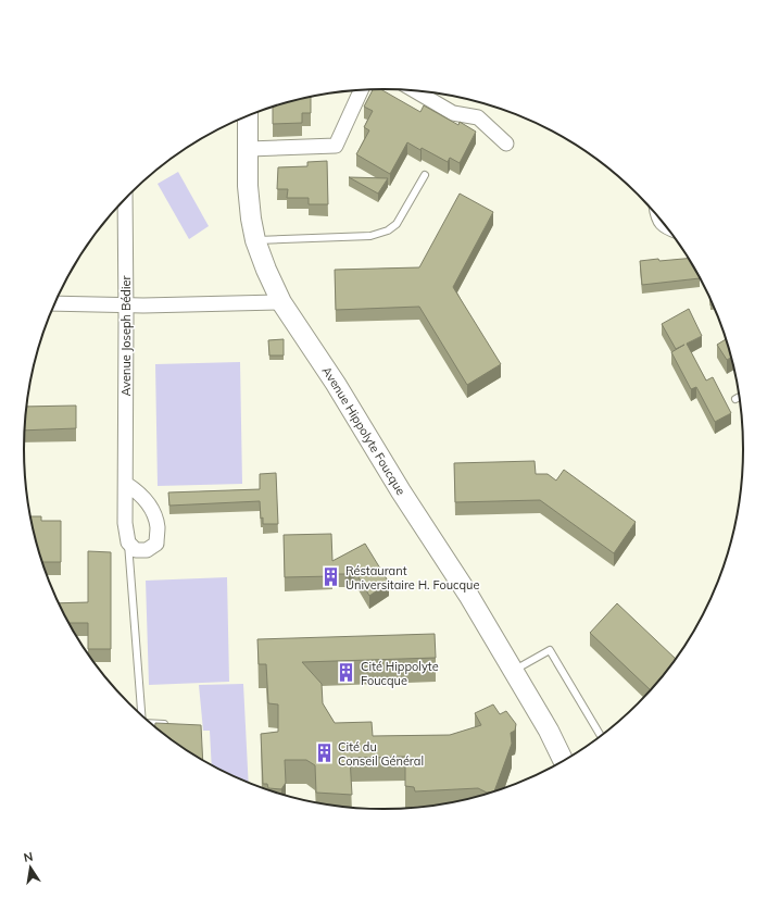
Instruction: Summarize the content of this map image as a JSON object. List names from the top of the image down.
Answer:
{
  "streets": {
    "street": ["Avenue Joseph Bédier", "Avenue Hippolyte Foucque"]
  },
  "places": {
    "building": ["Réstaurant Universitaire H. Foucque", "Cité Hippolyte Foucque", "Cité du Conseil Général"]
  },
  "north": "top"
}
